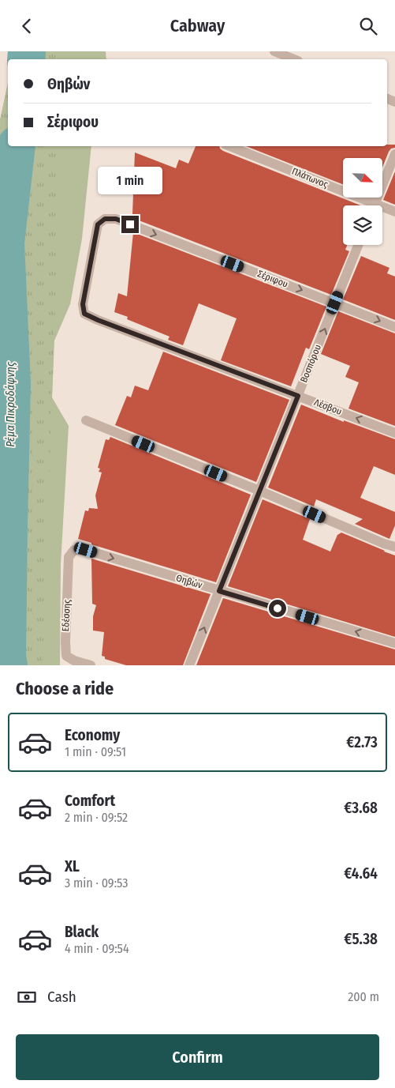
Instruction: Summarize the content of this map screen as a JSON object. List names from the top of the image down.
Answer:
{
  "streets": {
    "street": [
      "Πλάτωνος",
      "Σέριφου",
      "Βοσπόρου",
      "Λέσβου",
      "Θηβών",
      "Εδέσσης"
    ]
  },
  "crossings": [
    ["Σέριφου", "Βοσπόρου"],
    ["Σέριφου", "Λέσβου"],
    ["Βοσπόρου", "Λέσβου"],
    ["Βοσπόρου", "Θηβών"],
    ["Θηβών", "Εδέσσης"]
  ],
  "one_way": ["Βοσπόρου"],
  "water": ["Ρέμα Πικροδάφνης"],
  "north": "bottom right",
  "page": {
    "header": "Cabway",
    "banner": ["Θηβών", "Σέριφου"],
    "bubble": "1 min",
    "heading": "Choose a ride",
    "list": [
      {
        "name": "Economy",
        "note": "1 min · 09:51",
        "value": "€2.73"
      },
      {
        "name": "Comfort",
        "note": "2 min · 09:52",
        "value": "€3.68"
      },
      {
        "name": "XL",
        "note": "3 min · 09:53",
        "value": "€4.64"
      },
      {
        "name": "Black",
        "note": "4 min · 09:54",
        "value": "€5.38"
      }
    ],
    "pay": ["Cash", "200 m"],
    "buttons": "Confirm"
  }
}
